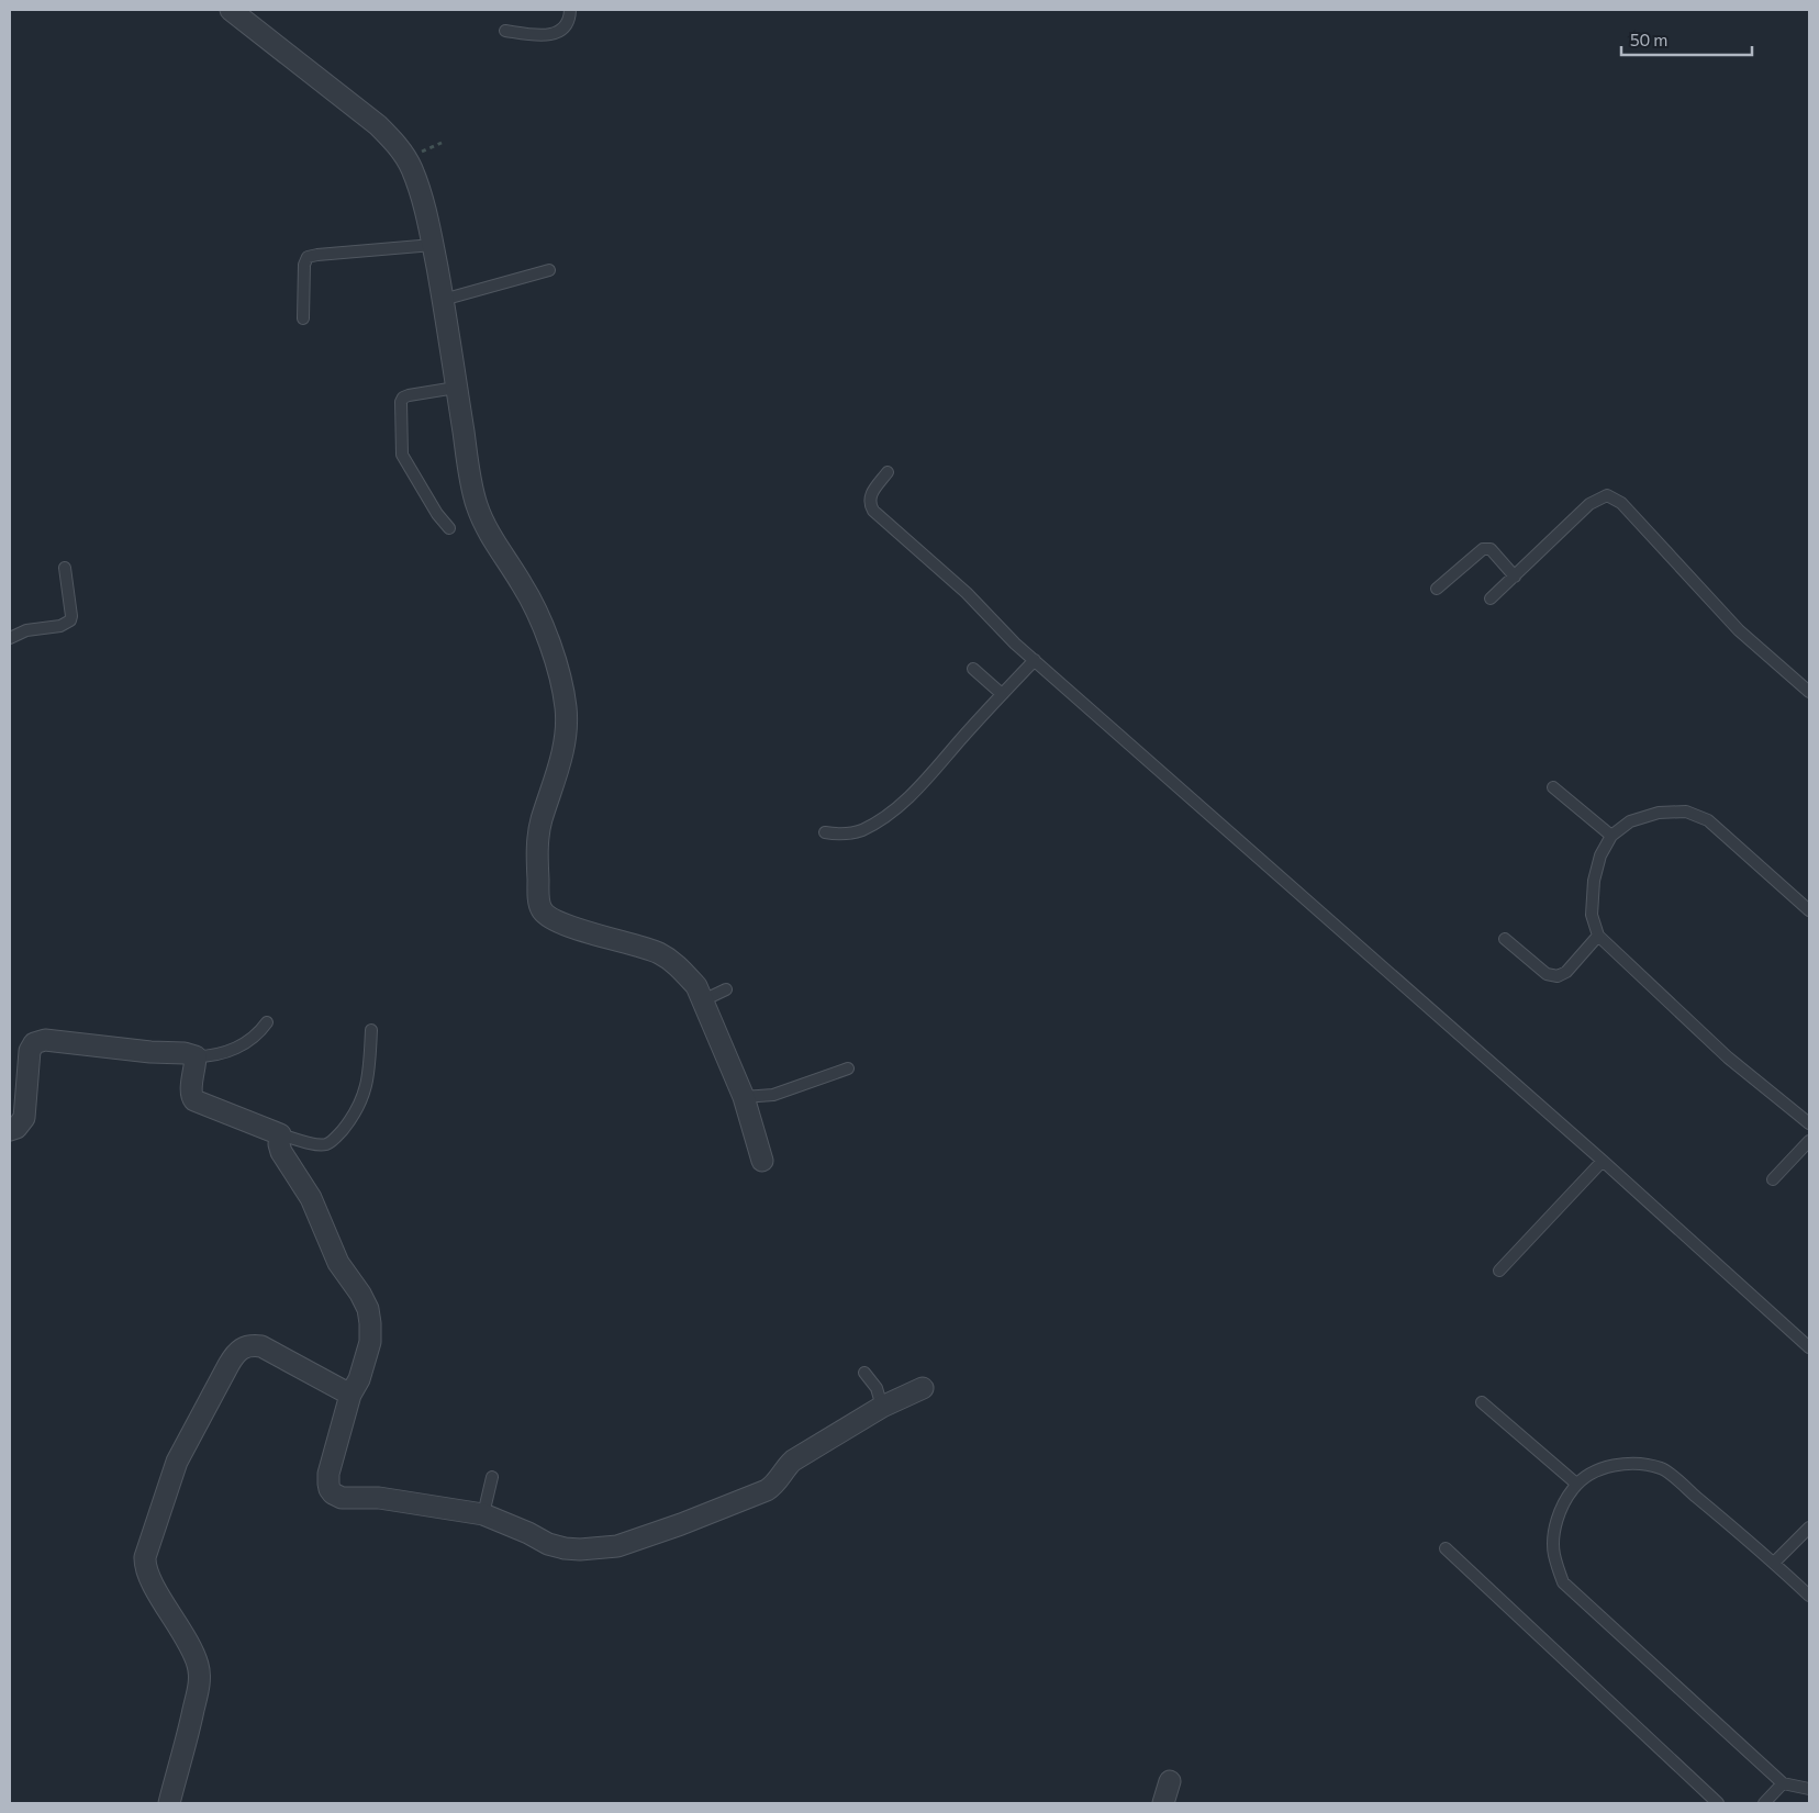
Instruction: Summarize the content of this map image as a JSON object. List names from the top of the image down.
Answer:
{
  "scale_bar": "50 m"
}
